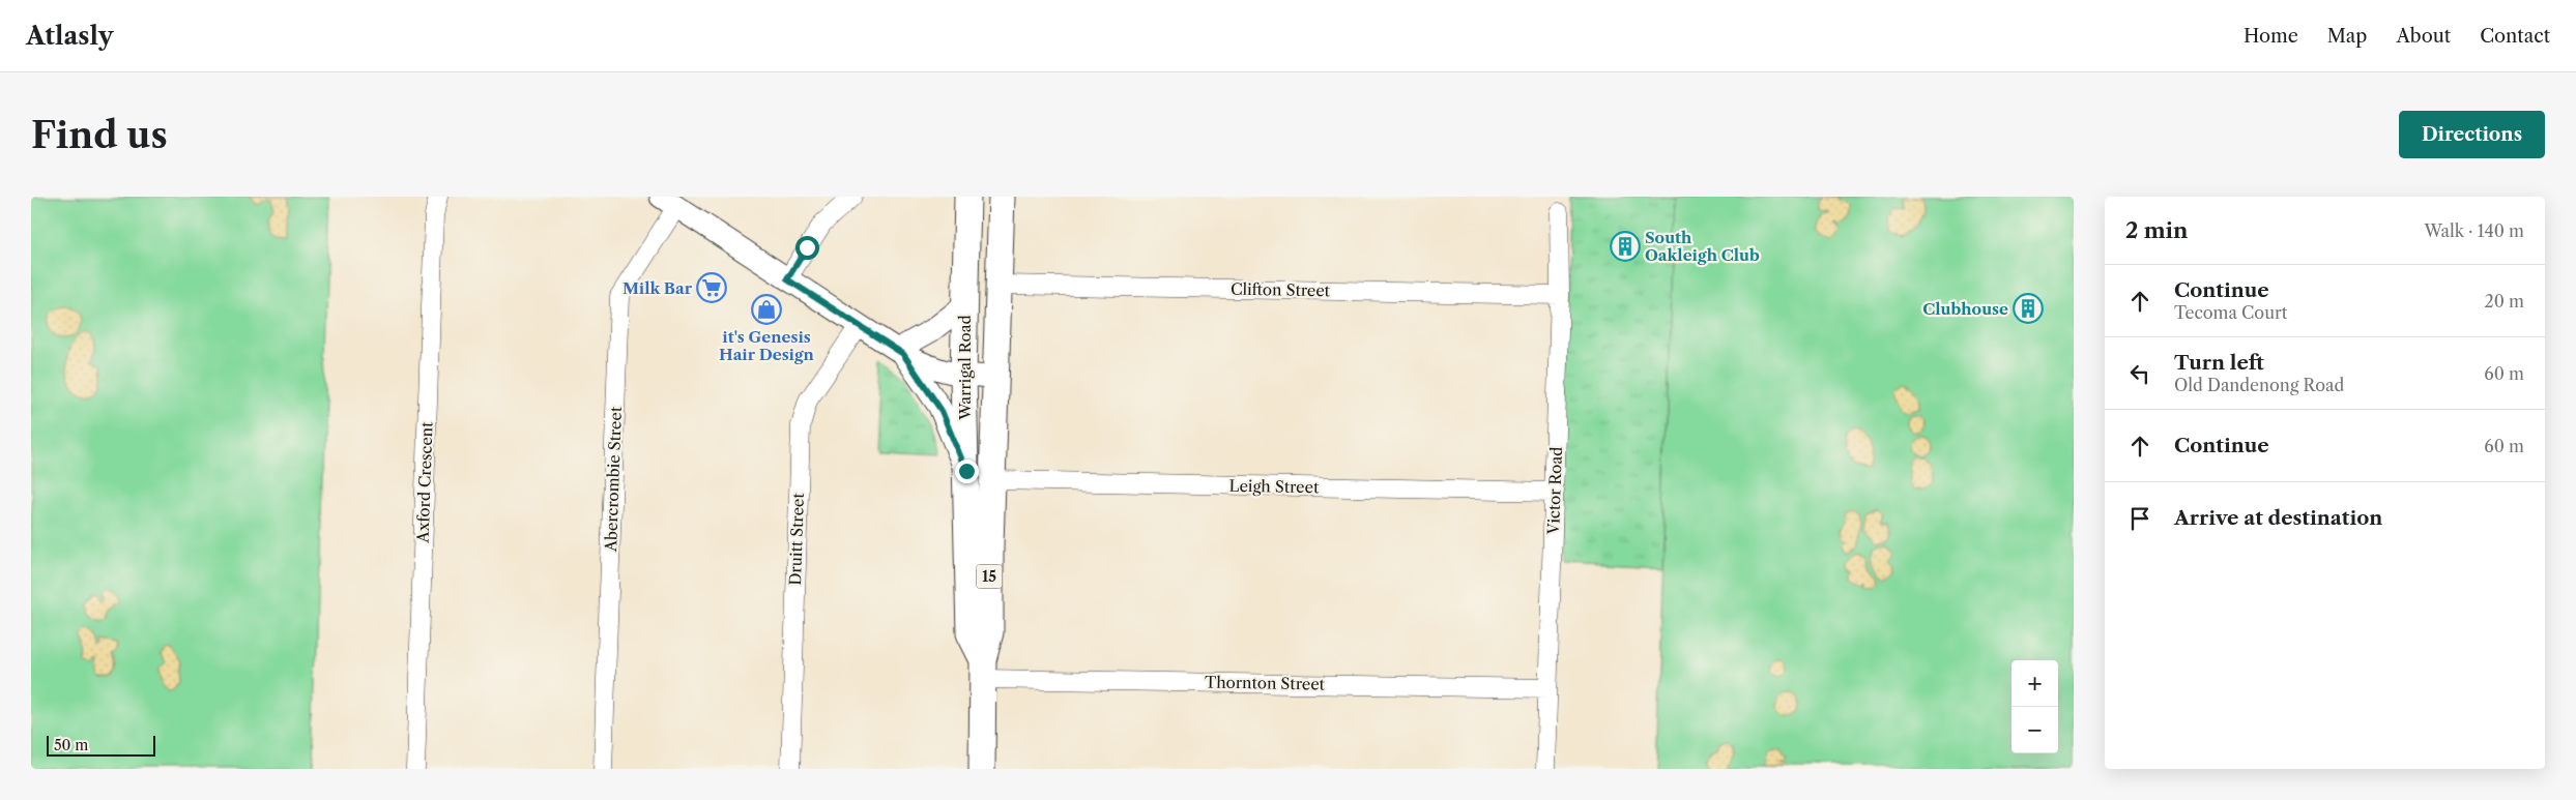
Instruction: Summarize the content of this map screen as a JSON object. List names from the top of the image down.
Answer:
{
  "streets": {
    "highway": ["Warrigal Road", "15"],
    "street": [
      "Clifton Street",
      "Abercrombie Street",
      "Axford Crescent",
      "Leigh Street",
      "Victor Road",
      "Druitt Street",
      "Thornton Street"
    ]
  },
  "crossings": [
    ["Clifton Street", "Warrigal Road"],
    ["Clifton Street", "Victor Road"],
    ["Warrigal Road", "Leigh Street"],
    ["Warrigal Road", "Thornton Street"],
    ["Leigh Street", "Victor Road"],
    ["Victor Road", "Thornton Street"]
  ],
  "places": {
    "building": ["South Oakleigh Club", "Clubhouse"],
    "supermarket": ["Milk Bar"],
    "shop": ["it's Genesis Hair Design"]
  },
  "scale_bar": "50 m",
  "page": {
    "header": "Atlasly",
    "nav": [
      "Home",
      "Map",
      "About",
      "Contact"
    ],
    "buttons": "Directions",
    "title": "Find us",
    "heading": ["2 min", "Walk · 140 m"],
    "list": [
      ["Continue", "Tecoma Court", "20 m"],
      ["Turn left", "Old Dandenong Road", "60 m"],
      ["Continue", "60 m"],
      "Arrive at destination"
    ],
    "map_buttons": ["+", "−"],
    "scale": "50 m"
  }
}
